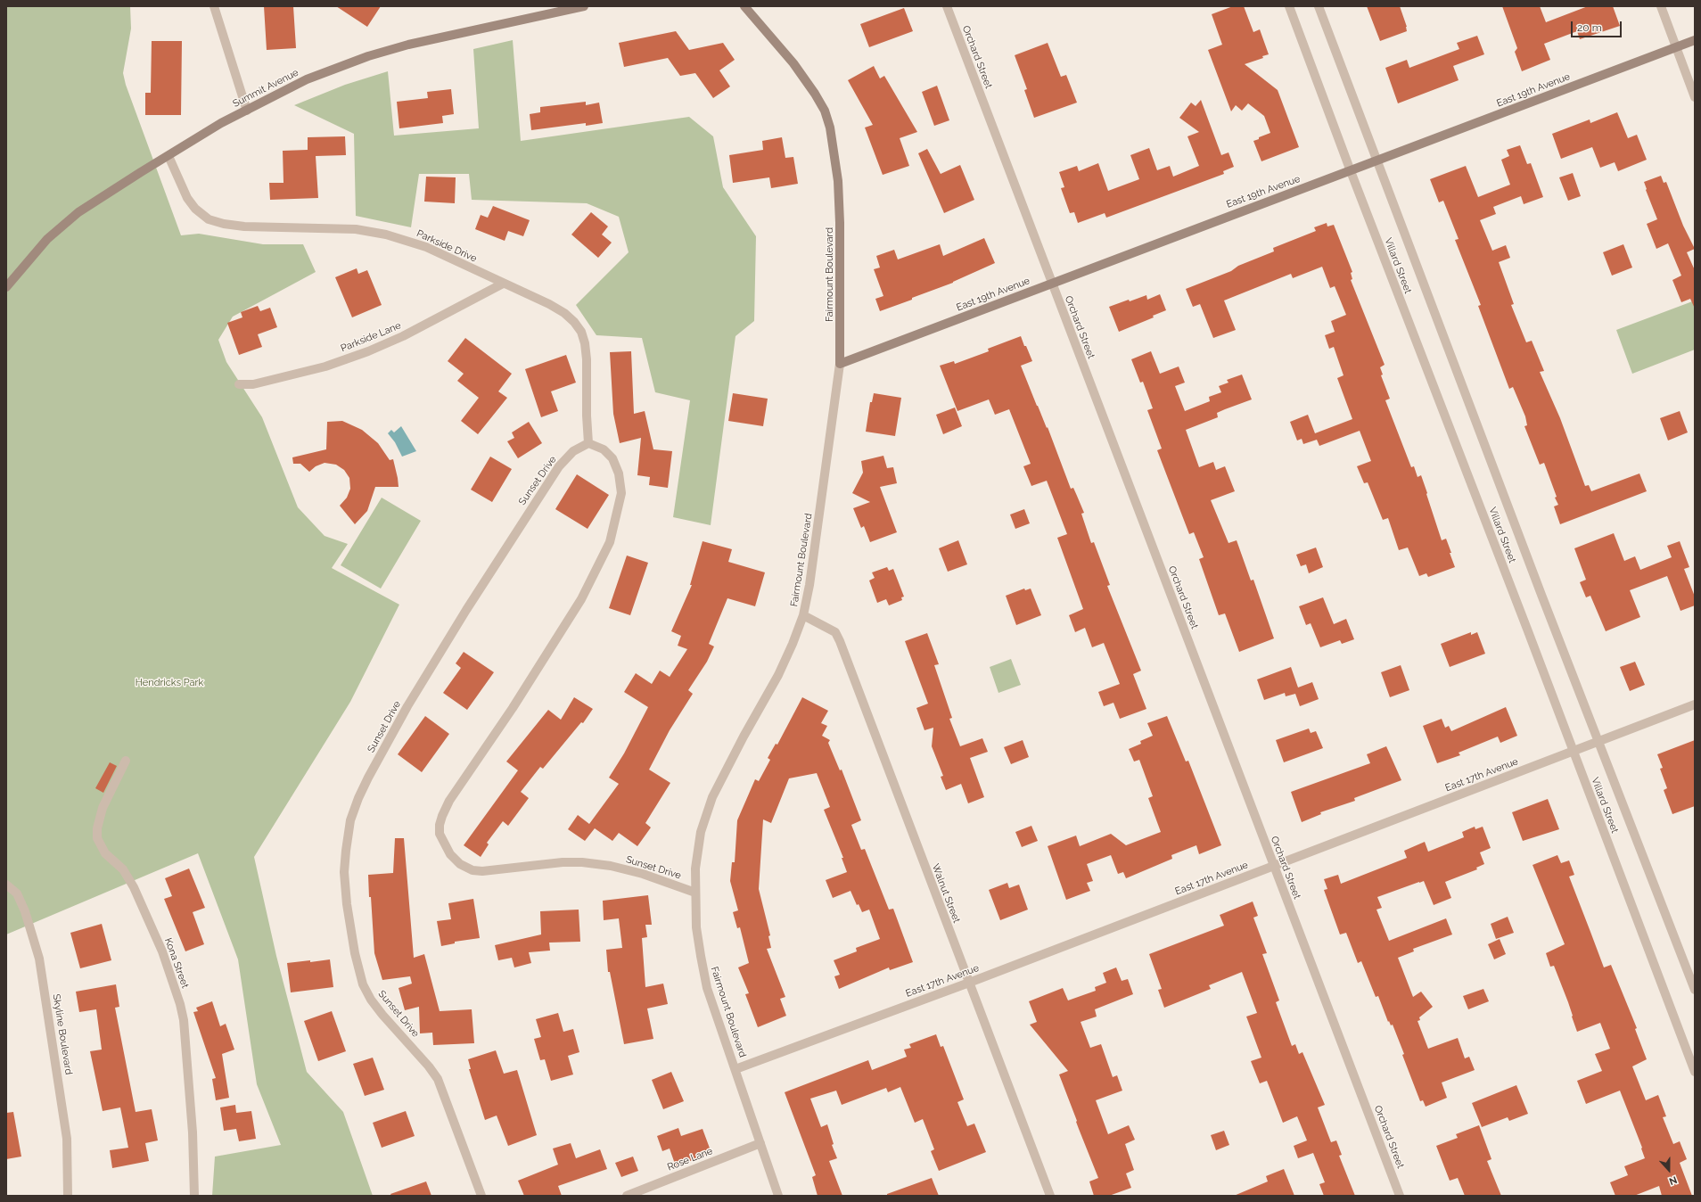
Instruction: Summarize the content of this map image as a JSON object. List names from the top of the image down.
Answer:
{
  "streets": {
    "street": [
      "Orchard Street",
      "Summit Avenue",
      "East 19th Avenue",
      "Parkside Drive",
      "Villard Street",
      "Fairmount Boulevard",
      "Parkside Lane",
      "Sunset Drive",
      "East 17th Avenue",
      "Walnut Street",
      "Kona Street",
      "Skyline Boulevard",
      "Rose Lane"
    ]
  },
  "crossings": [
    ["Orchard Street", "East 19th Avenue"],
    ["Orchard Street", "East 17th Avenue"],
    ["Summit Avenue", "Parkside Drive"],
    ["East 19th Avenue", "Villard Street"],
    ["East 19th Avenue", "Fairmount Boulevard"],
    ["Parkside Drive", "Parkside Lane"],
    ["Parkside Drive", "Sunset Drive"],
    ["Villard Street", "East 17th Avenue"],
    ["Fairmount Boulevard", "Sunset Drive"],
    ["Fairmount Boulevard", "East 17th Avenue"],
    ["Fairmount Boulevard", "Walnut Street"],
    ["Fairmount Boulevard", "Rose Lane"],
    ["East 17th Avenue", "Walnut Street"]
  ],
  "parks": ["Hendricks Park"],
  "scale_bar": "20 m",
  "north": "bottom"
}
